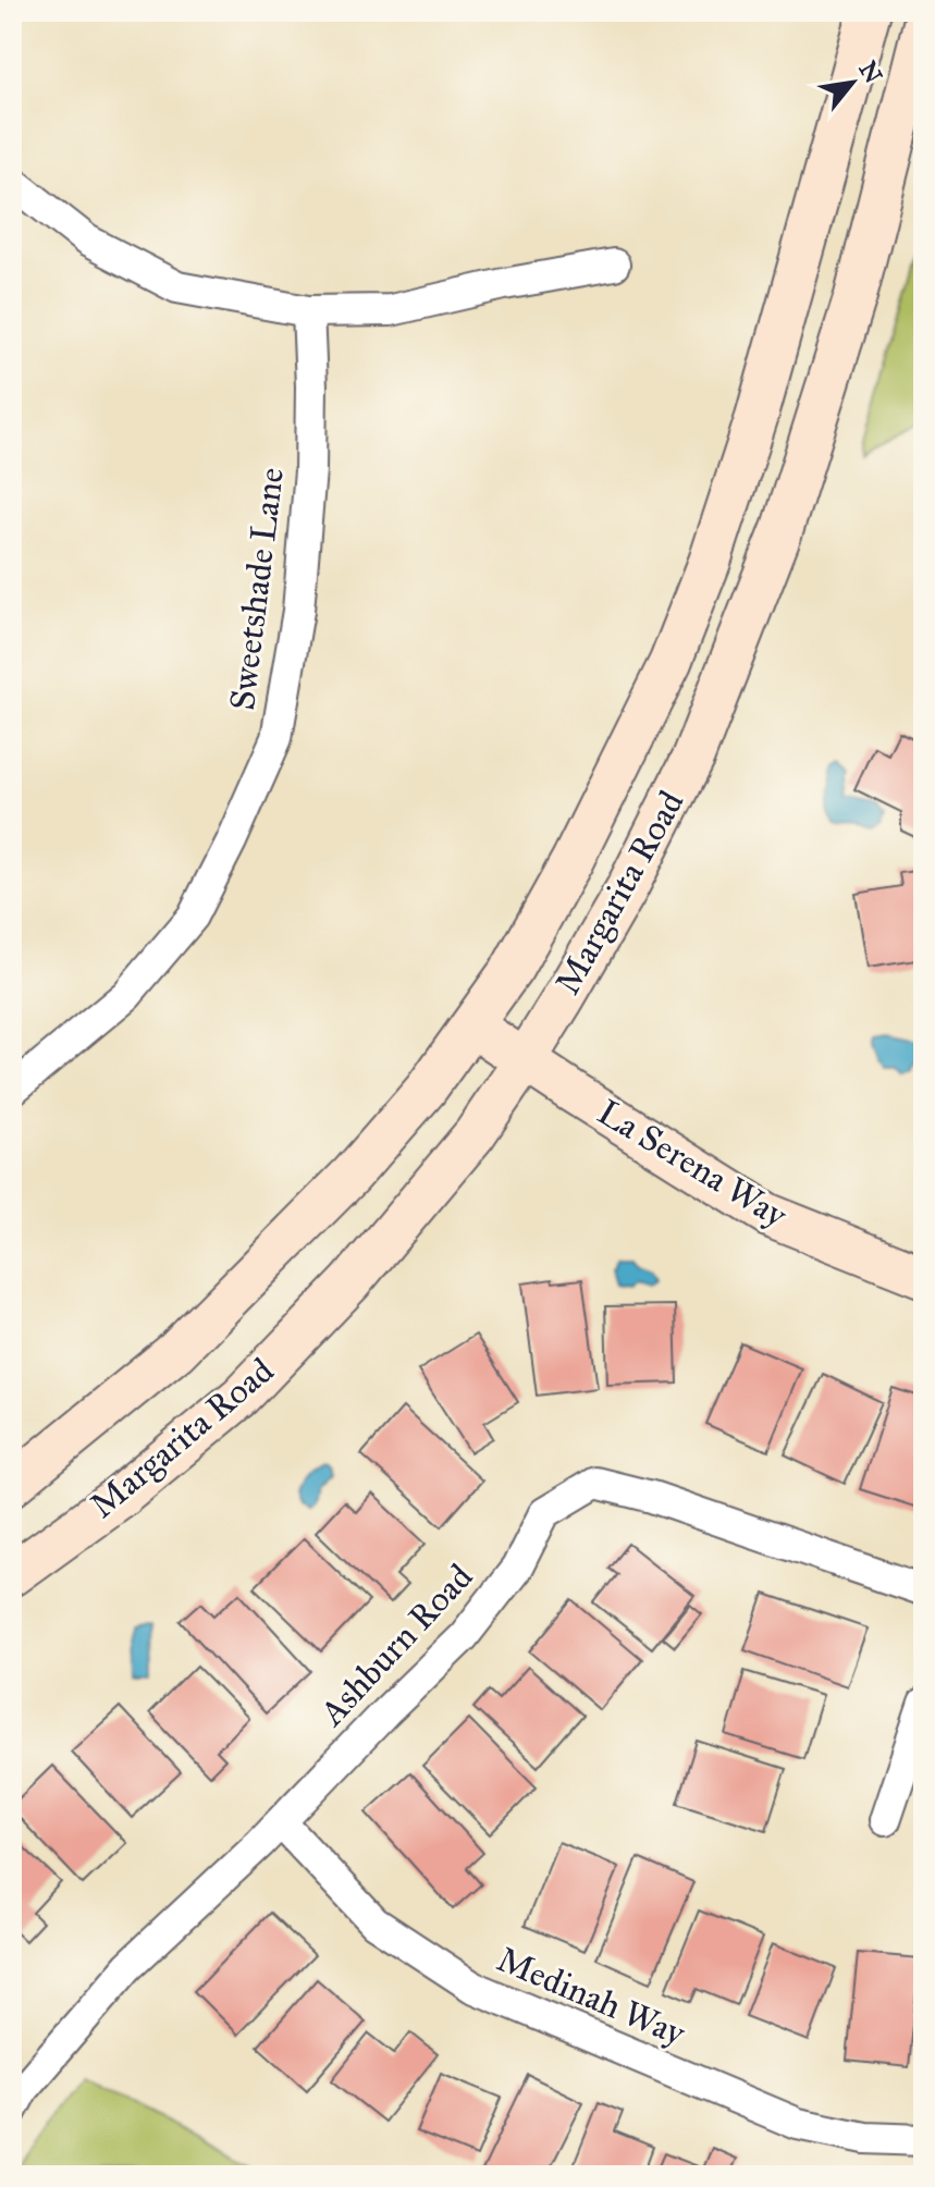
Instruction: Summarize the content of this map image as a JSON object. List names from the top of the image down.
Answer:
{
  "streets": {
    "main road": ["Margarita Road", "La Serena Way"],
    "street": ["Sweetshade Lane", "Ashburn Road", "Medinah Way"]
  },
  "crossings": [
    ["Margarita Road", "La Serena Way"],
    ["Ashburn Road", "Medinah Way"]
  ],
  "north": "top right"
}
